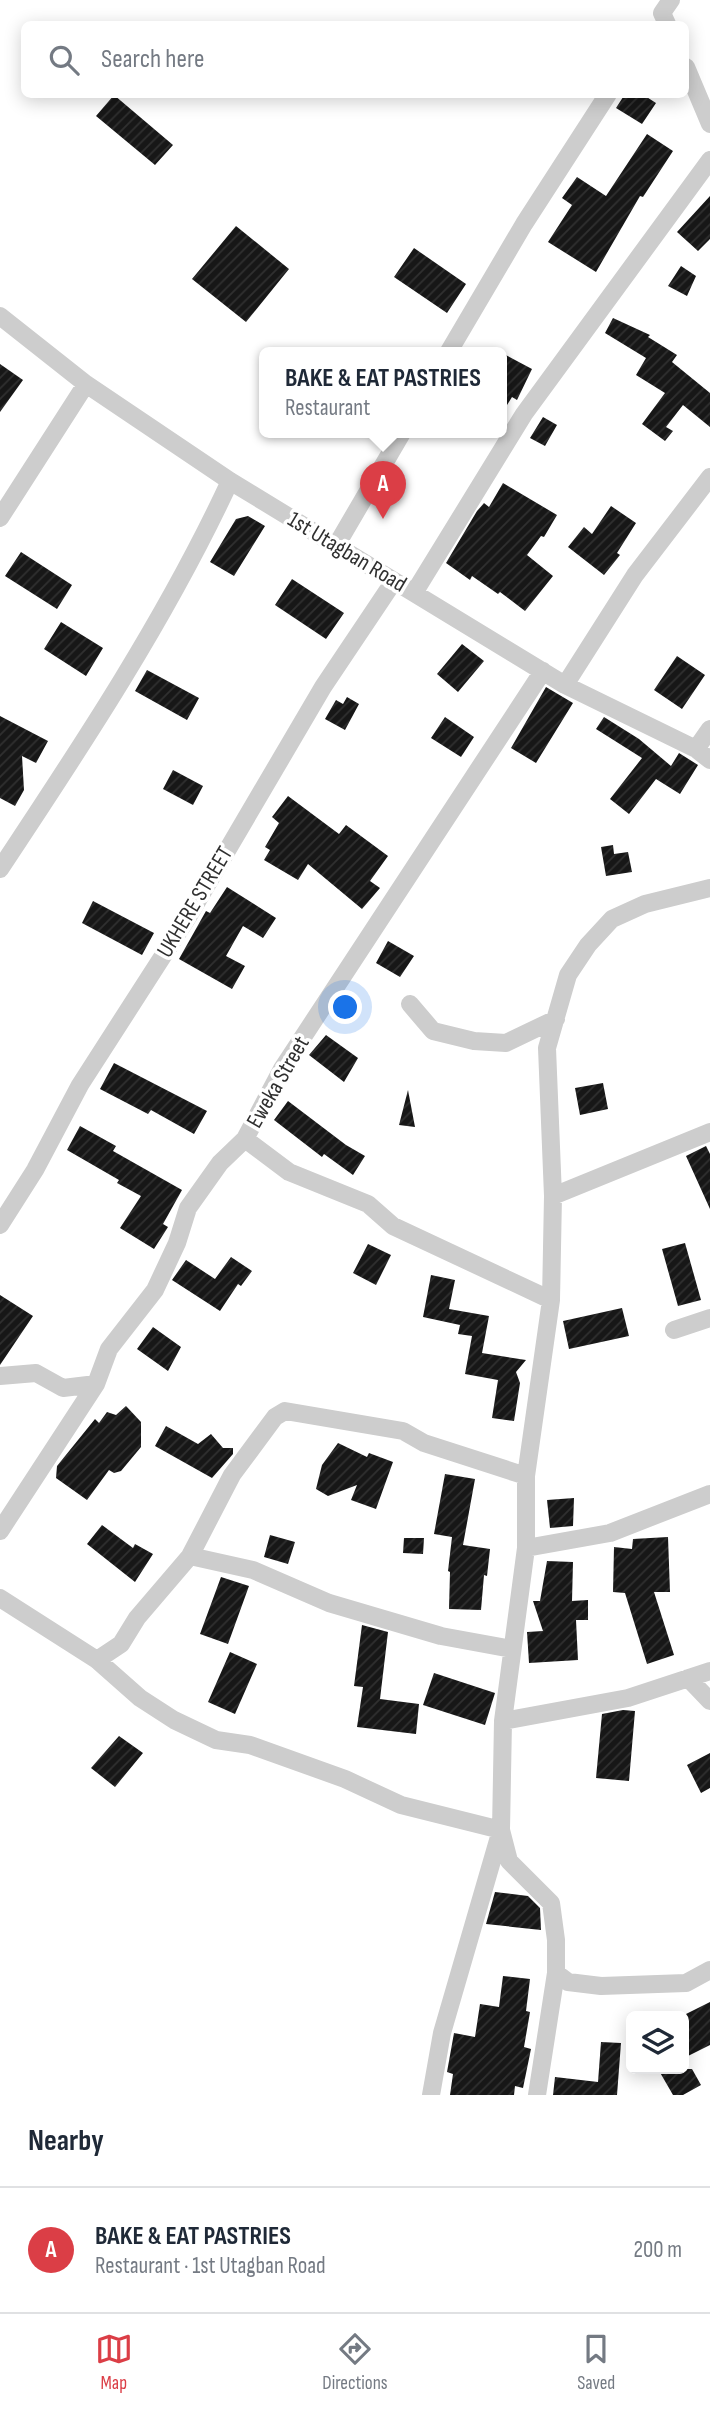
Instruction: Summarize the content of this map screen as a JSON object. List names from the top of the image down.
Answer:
{
  "streets": {
    "street": ["1st Utagban Road", "UKHERE STREET", "Eweka Street"]
  },
  "crossings": [
    ["1st Utagban Road", "UKHERE STREET"],
    ["1st Utagban Road", "Eweka Street"]
  ],
  "page": {
    "search": "Search here",
    "popup": ["BAKE & EAT PASTRIES", "Restaurant"],
    "pins": "A",
    "heading": "Nearby",
    "list": [
      {
        "mark": "A",
        "name": "BAKE & EAT PASTRIES",
        "note": "Restaurant · 1st Utagban Road",
        "value": "200 m"
      }
    ],
    "nav": ["Map", "Directions", "Saved"]
  }
}
